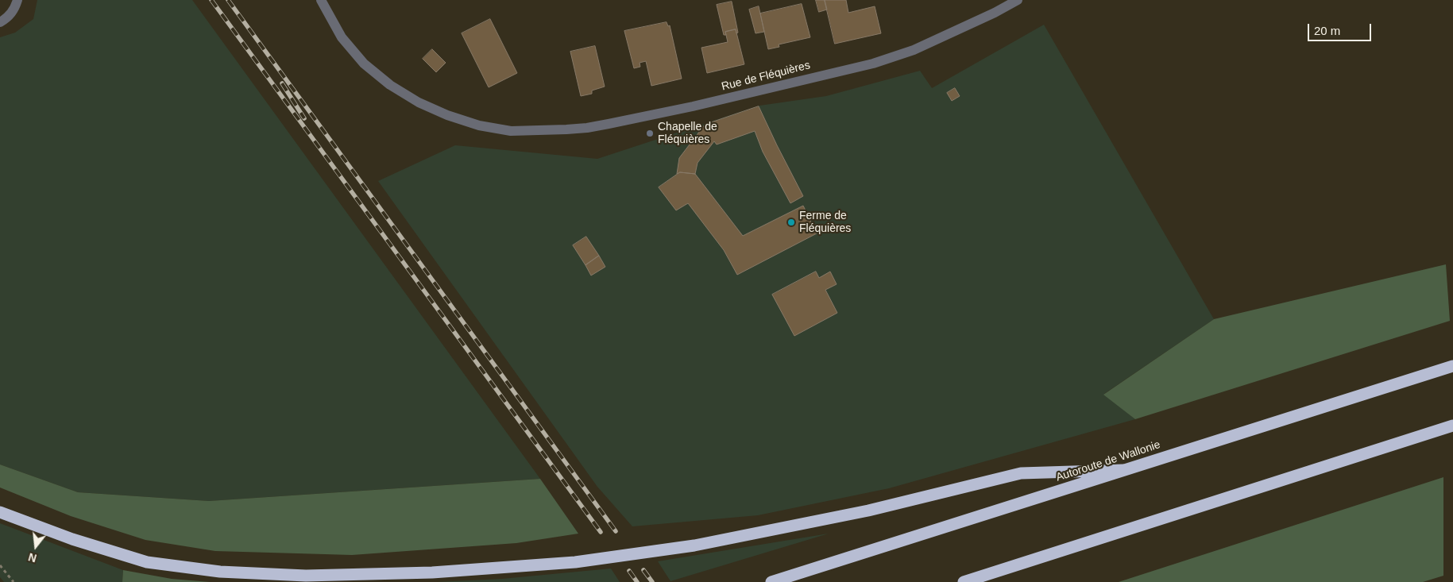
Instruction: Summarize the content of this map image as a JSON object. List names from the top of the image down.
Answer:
{
  "streets": {
    "highway": ["Autoroute de Wallonie"],
    "street": ["Rue de Fléquières"]
  },
  "places": ["Chapelle de Fléquières", "Ferme de Fléquières"],
  "scale_bar": "20 m",
  "north": "bottom"
}
